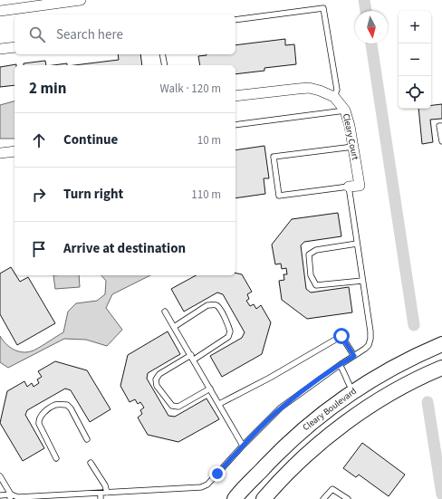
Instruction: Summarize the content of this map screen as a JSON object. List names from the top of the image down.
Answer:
{
  "streets": {
    "street": ["Cleary Court", "Cleary Boulevard"]
  },
  "north": "bottom",
  "page": {
    "map_buttons": ["+", "−"],
    "search": "Search here",
    "heading": ["2 min", "Walk · 120 m"],
    "list": [
      ["Continue", "10 m"],
      ["Turn right", "110 m"],
      "Arrive at destination"
    ]
  }
}
